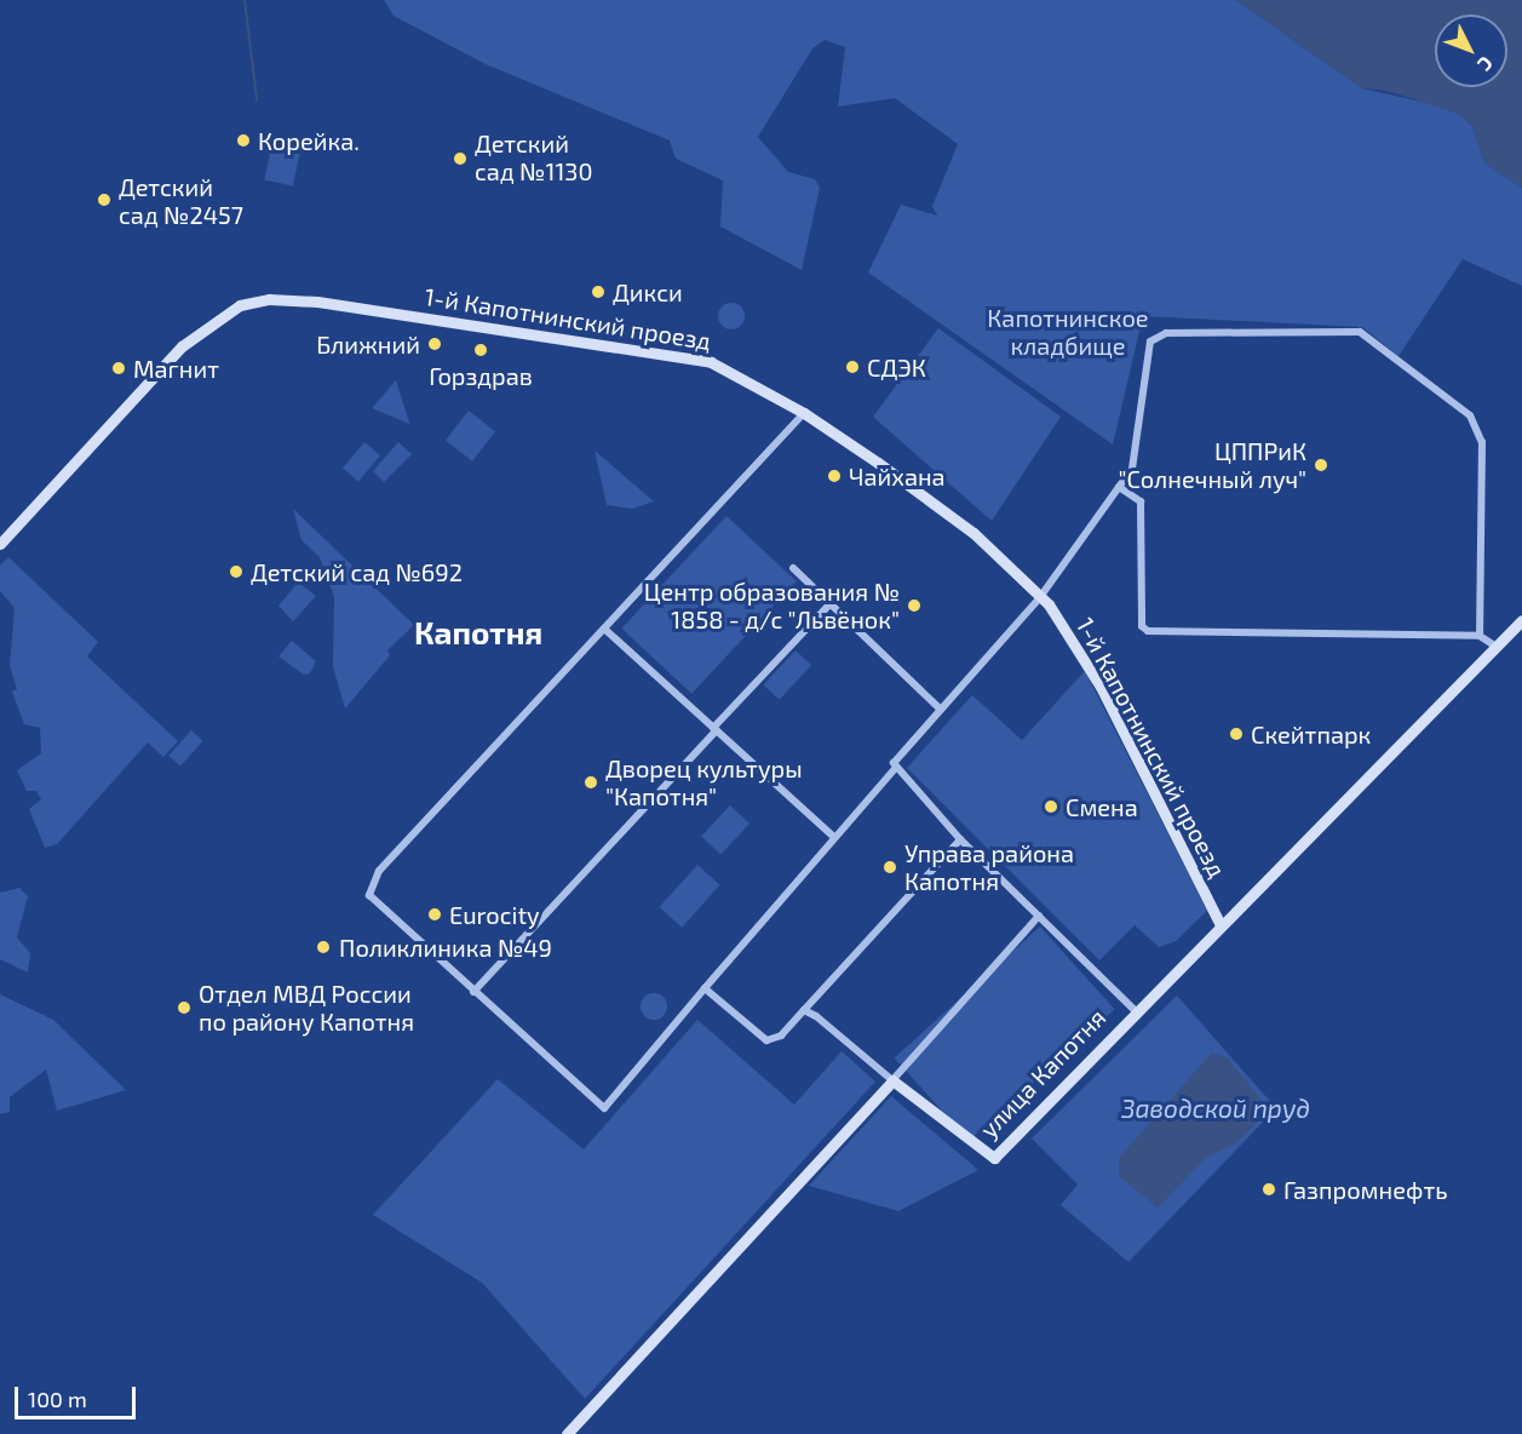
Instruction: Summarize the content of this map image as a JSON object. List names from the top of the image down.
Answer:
{
  "streets": {
    "street": ["1-й Капотнинский проезд", "улица Капотня"]
  },
  "crossings": [
    ["1-й Капотнинский проезд", "улица Капотня"]
  ],
  "districts": ["Капотня"],
  "water": ["Заводской пруд"],
  "parks": ["Капотнинское кладбище"],
  "places": [
    "Корейка.",
    "Детский сад №1130",
    "Детский сад №2457",
    "Дикси",
    "Ближний",
    "Горздрав",
    "СДЭК",
    "Магнит",
    "ЦППРиК \"Солнечный луч\"",
    "Чайхана",
    "Детский сад №692",
    "Центр образования № 1858 - д/с \"Львёнок\"",
    "Скейтпарк",
    "Дворец культуры \"Капотня\"",
    "Смена",
    "Управа района Капотня",
    "Eurocity",
    "Поликлиника №49",
    "Отдел МВД России по району Капотня",
    "Газпромнефть"
  ],
  "scale_bar": "100 m",
  "north": "bottom right"
}
